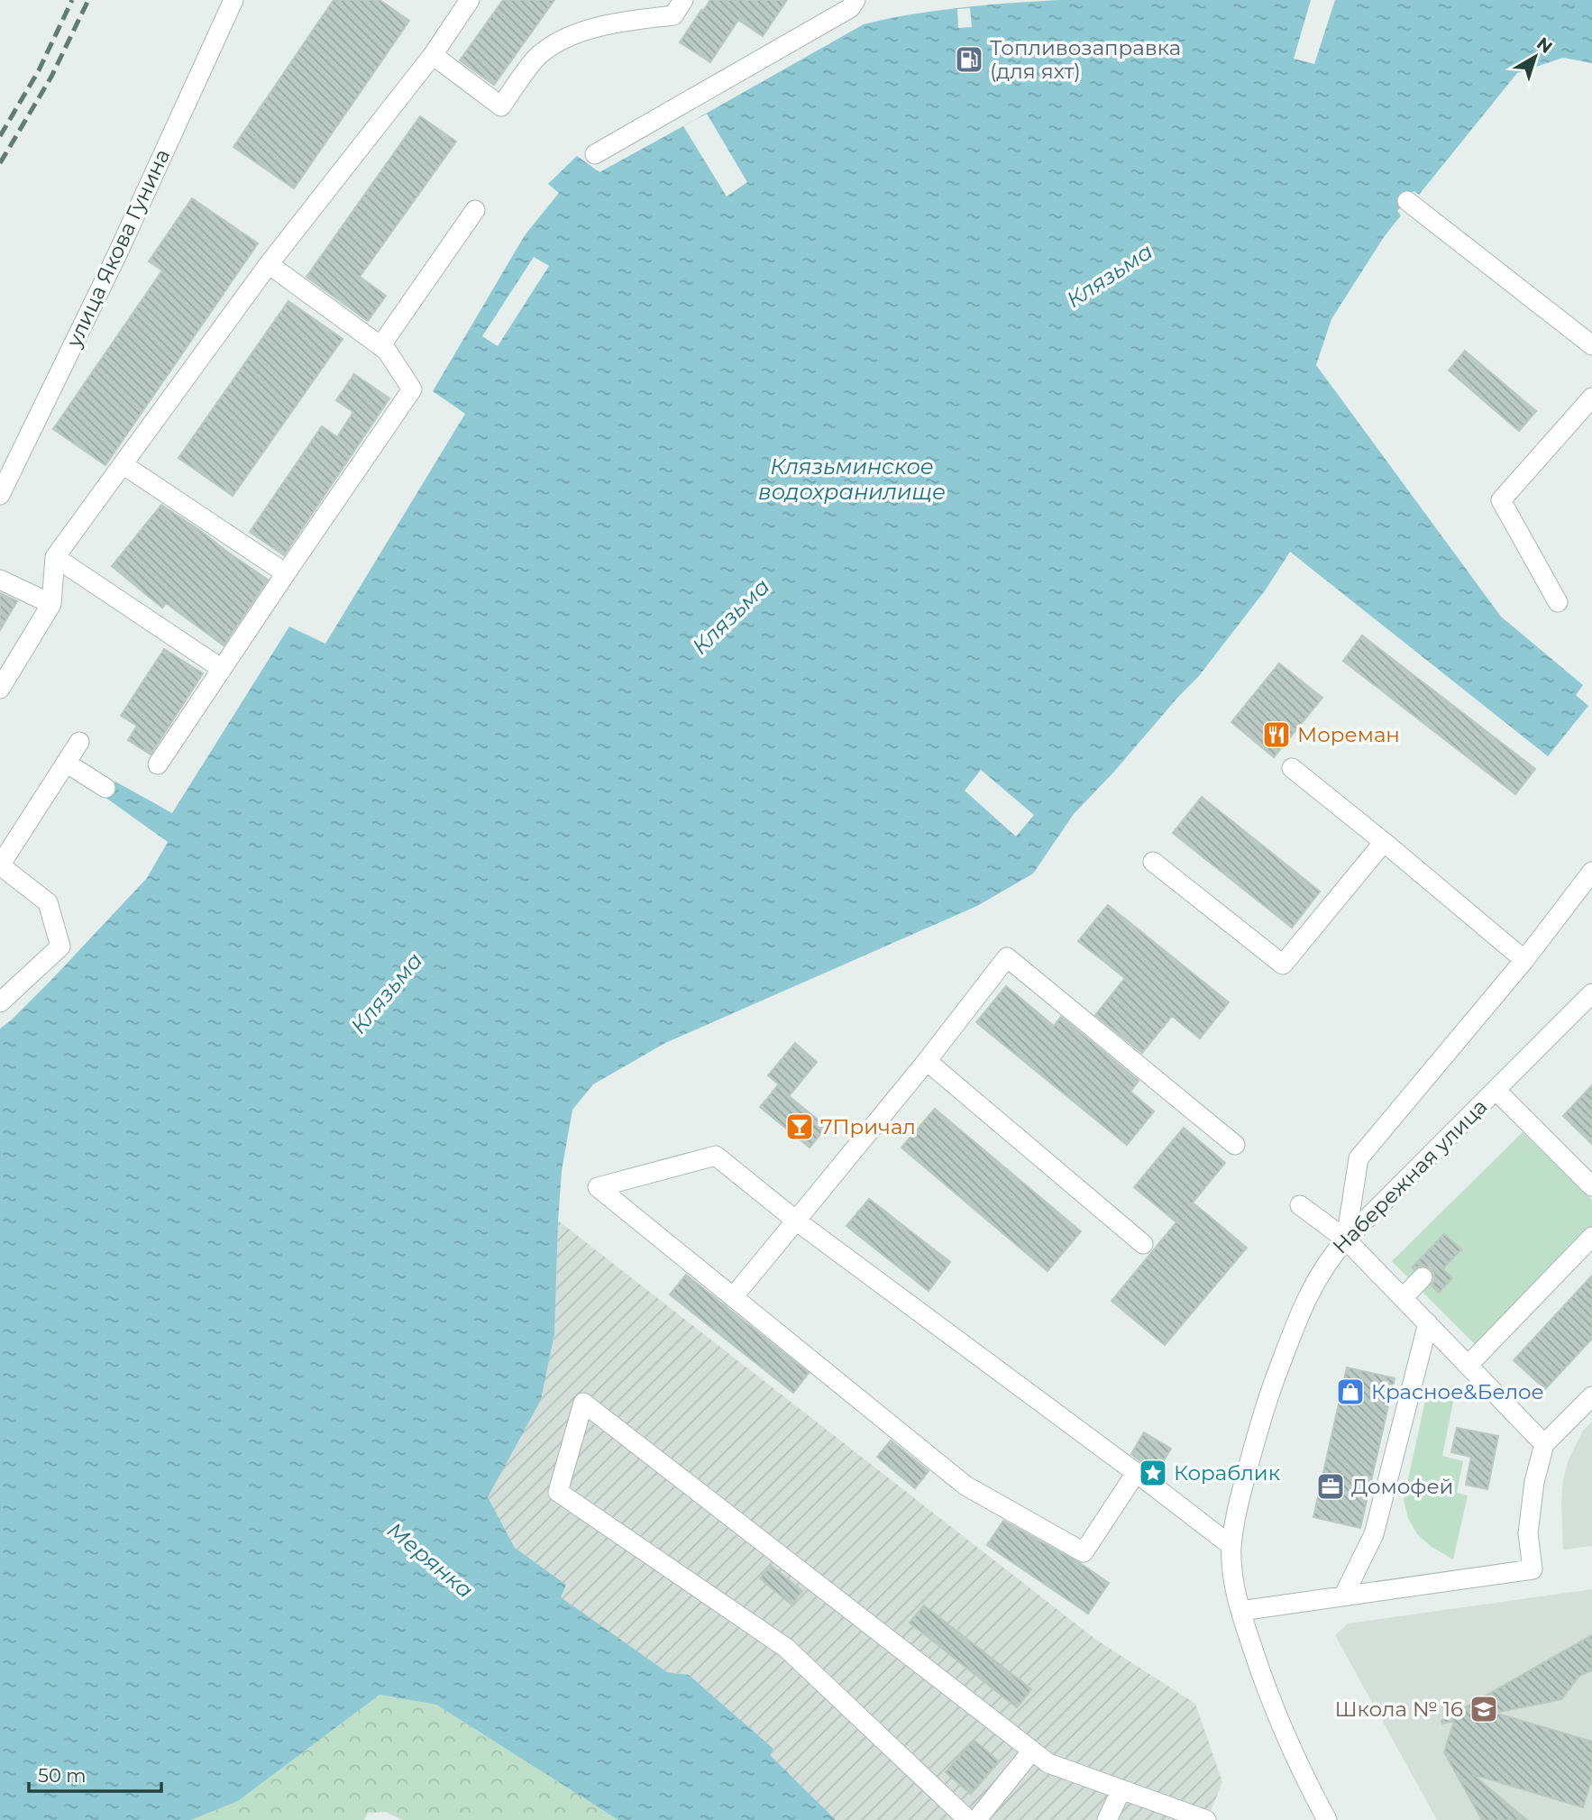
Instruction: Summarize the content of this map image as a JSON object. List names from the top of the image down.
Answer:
{
  "streets": {
    "street": ["улица Якова Гунина", "Набережная улица"]
  },
  "water": ["Клязьма", "Клязьминское водохранилище", "Мерянка"],
  "places": {
    "fuel station": ["Топливозаправка (для яхт)"],
    "restaurant": ["Мореман"],
    "bar": ["7Причал"],
    "shop": ["Красное&Белое"],
    "place": ["Кораблик"],
    "office": ["Домофей"],
    "school or university": ["Школа № 16"]
  },
  "scale_bar": "50 m",
  "north": "top right"
}
